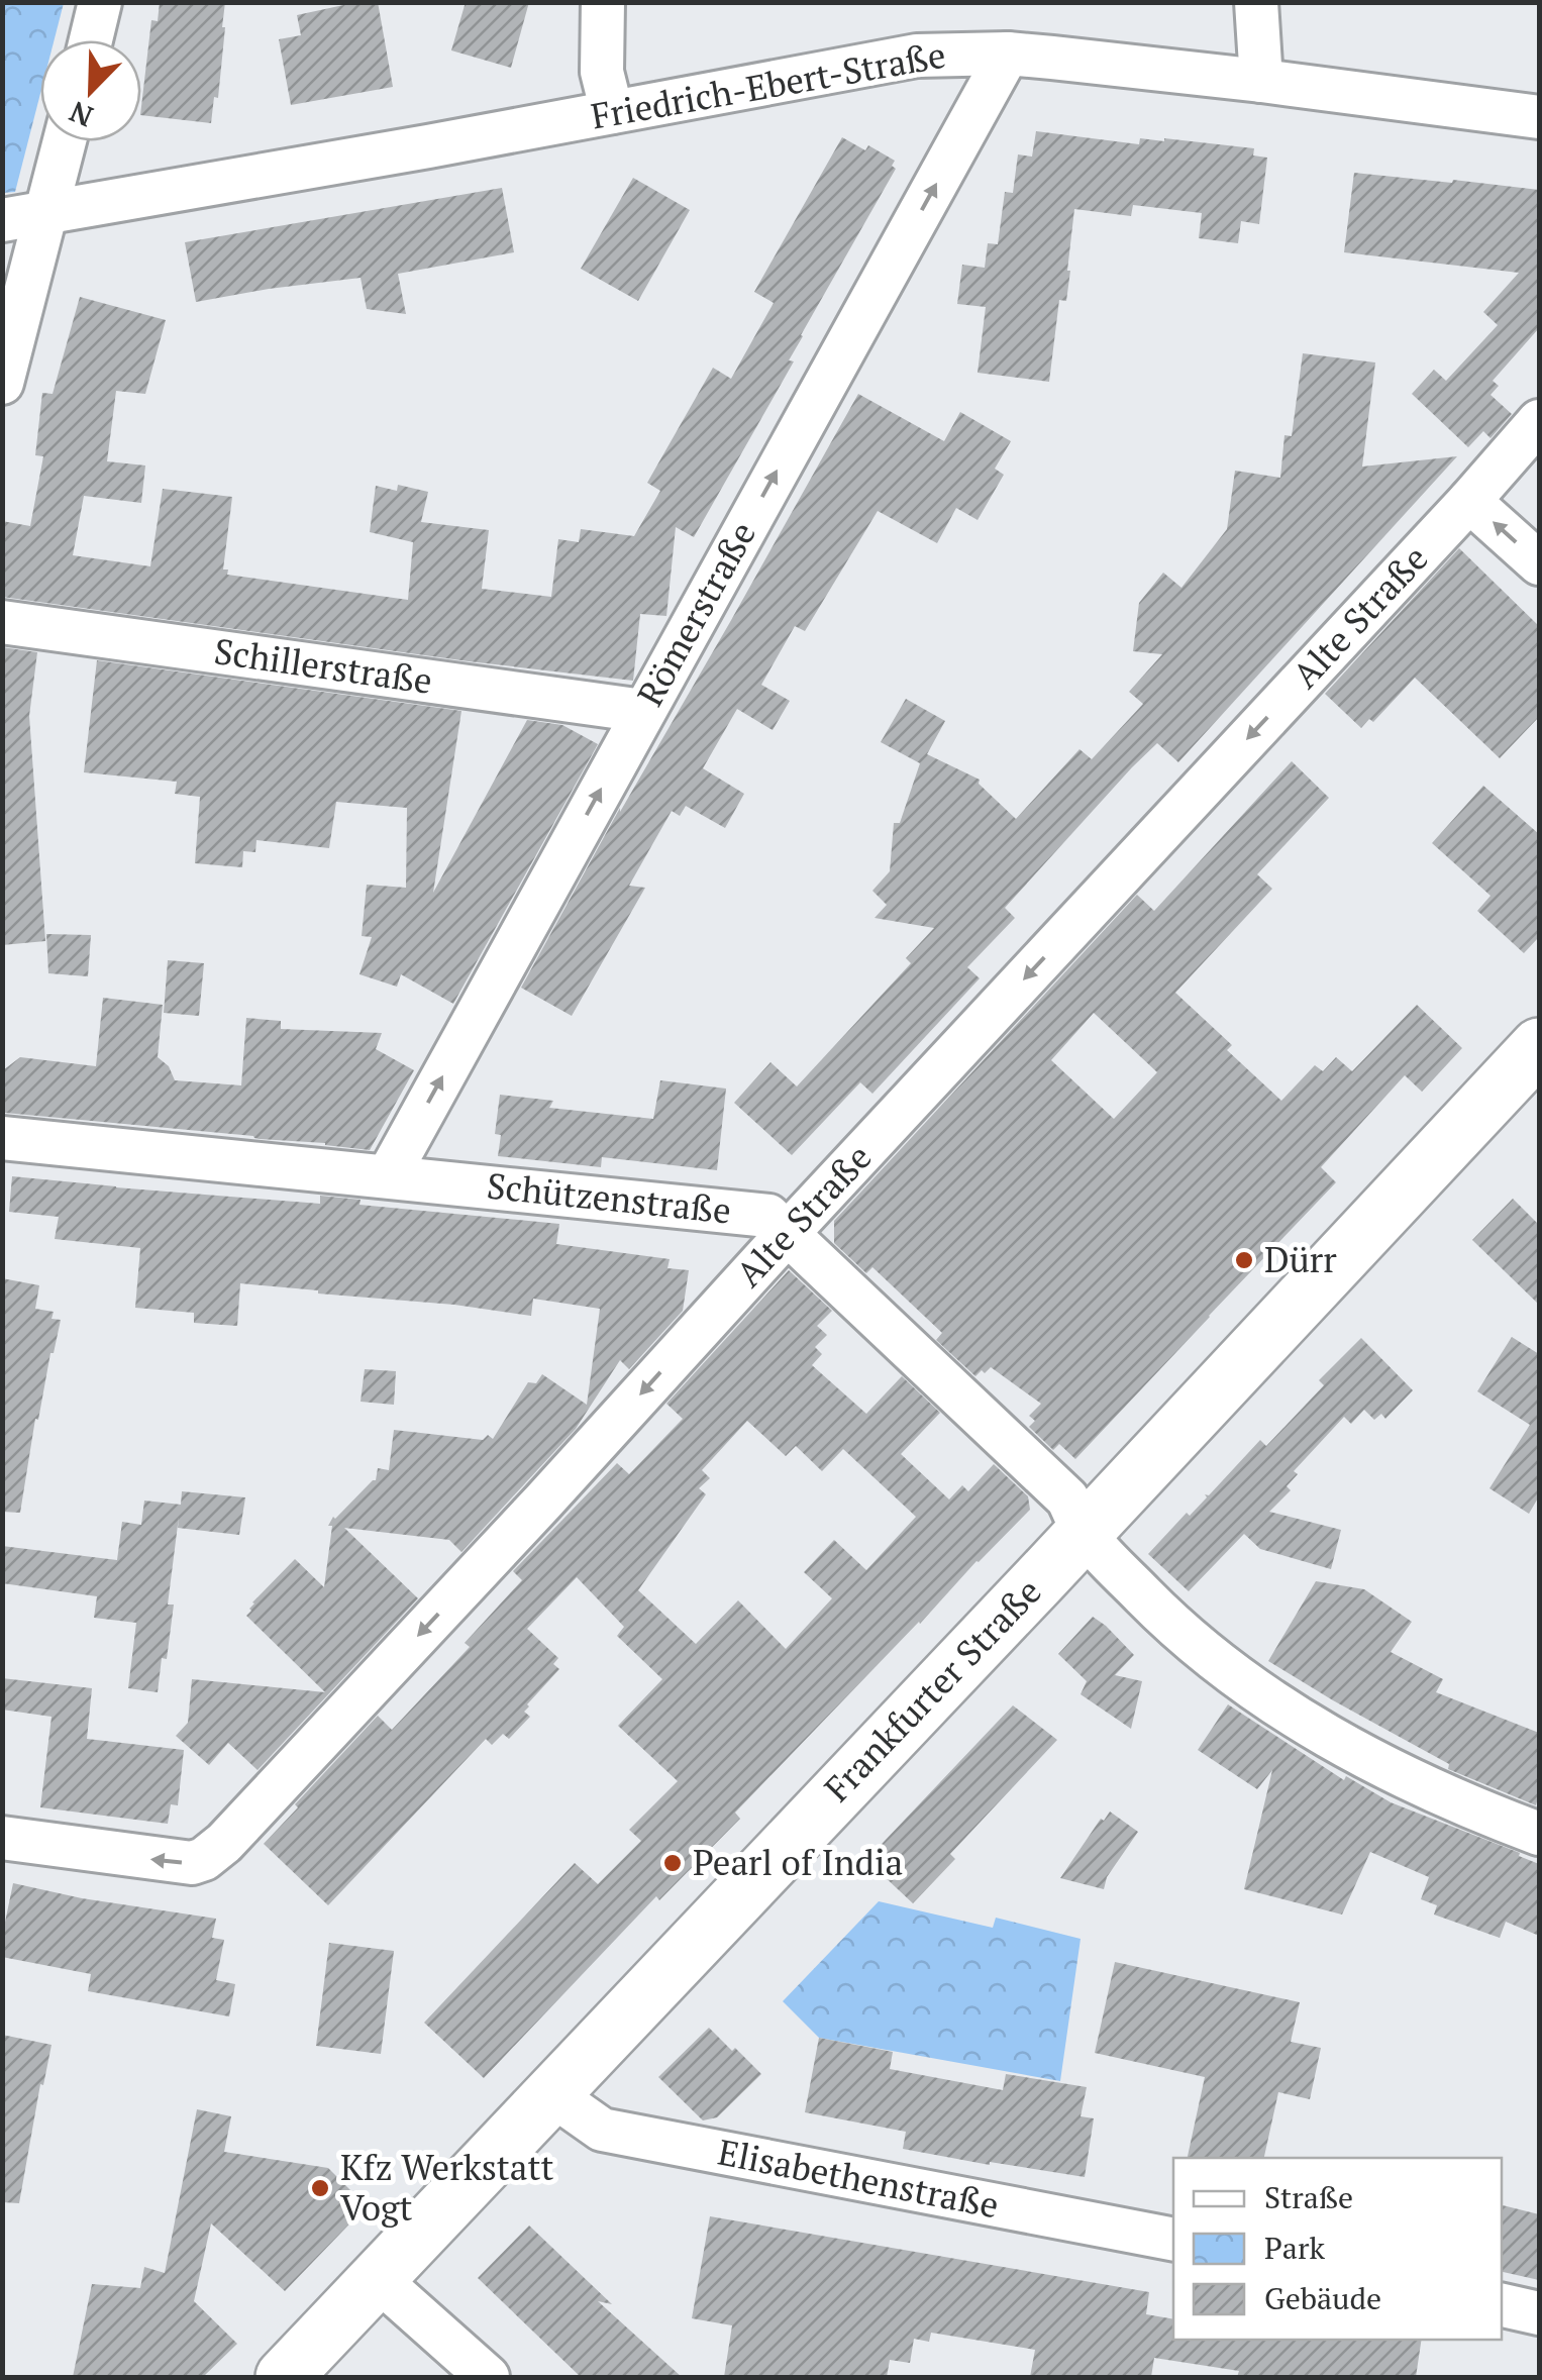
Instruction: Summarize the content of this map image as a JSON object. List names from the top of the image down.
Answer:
{
  "streets": {
    "main road": ["Frankfurter Straße"],
    "street": [
      "Friedrich-Ebert-Straße",
      "Römerstraße",
      "Alte Straße",
      "Schillerstraße",
      "Schützenstraße",
      "Elisabethenstraße"
    ]
  },
  "crossings": [
    ["Friedrich-Ebert-Straße", "Römerstraße"],
    ["Römerstraße", "Schillerstraße"],
    ["Römerstraße", "Schützenstraße"],
    ["Alte Straße", "Schützenstraße"],
    ["Schützenstraße", "Frankfurter Straße"],
    ["Frankfurter Straße", "Elisabethenstraße"]
  ],
  "one_way": ["Römerstraße", "Alte Straße"],
  "places": ["Dürr", "Pearl of India", "Kfz Werkstatt Vogt"],
  "legend": ["Straße", "Park", "Gebäude"],
  "north": "bottom left"
}
